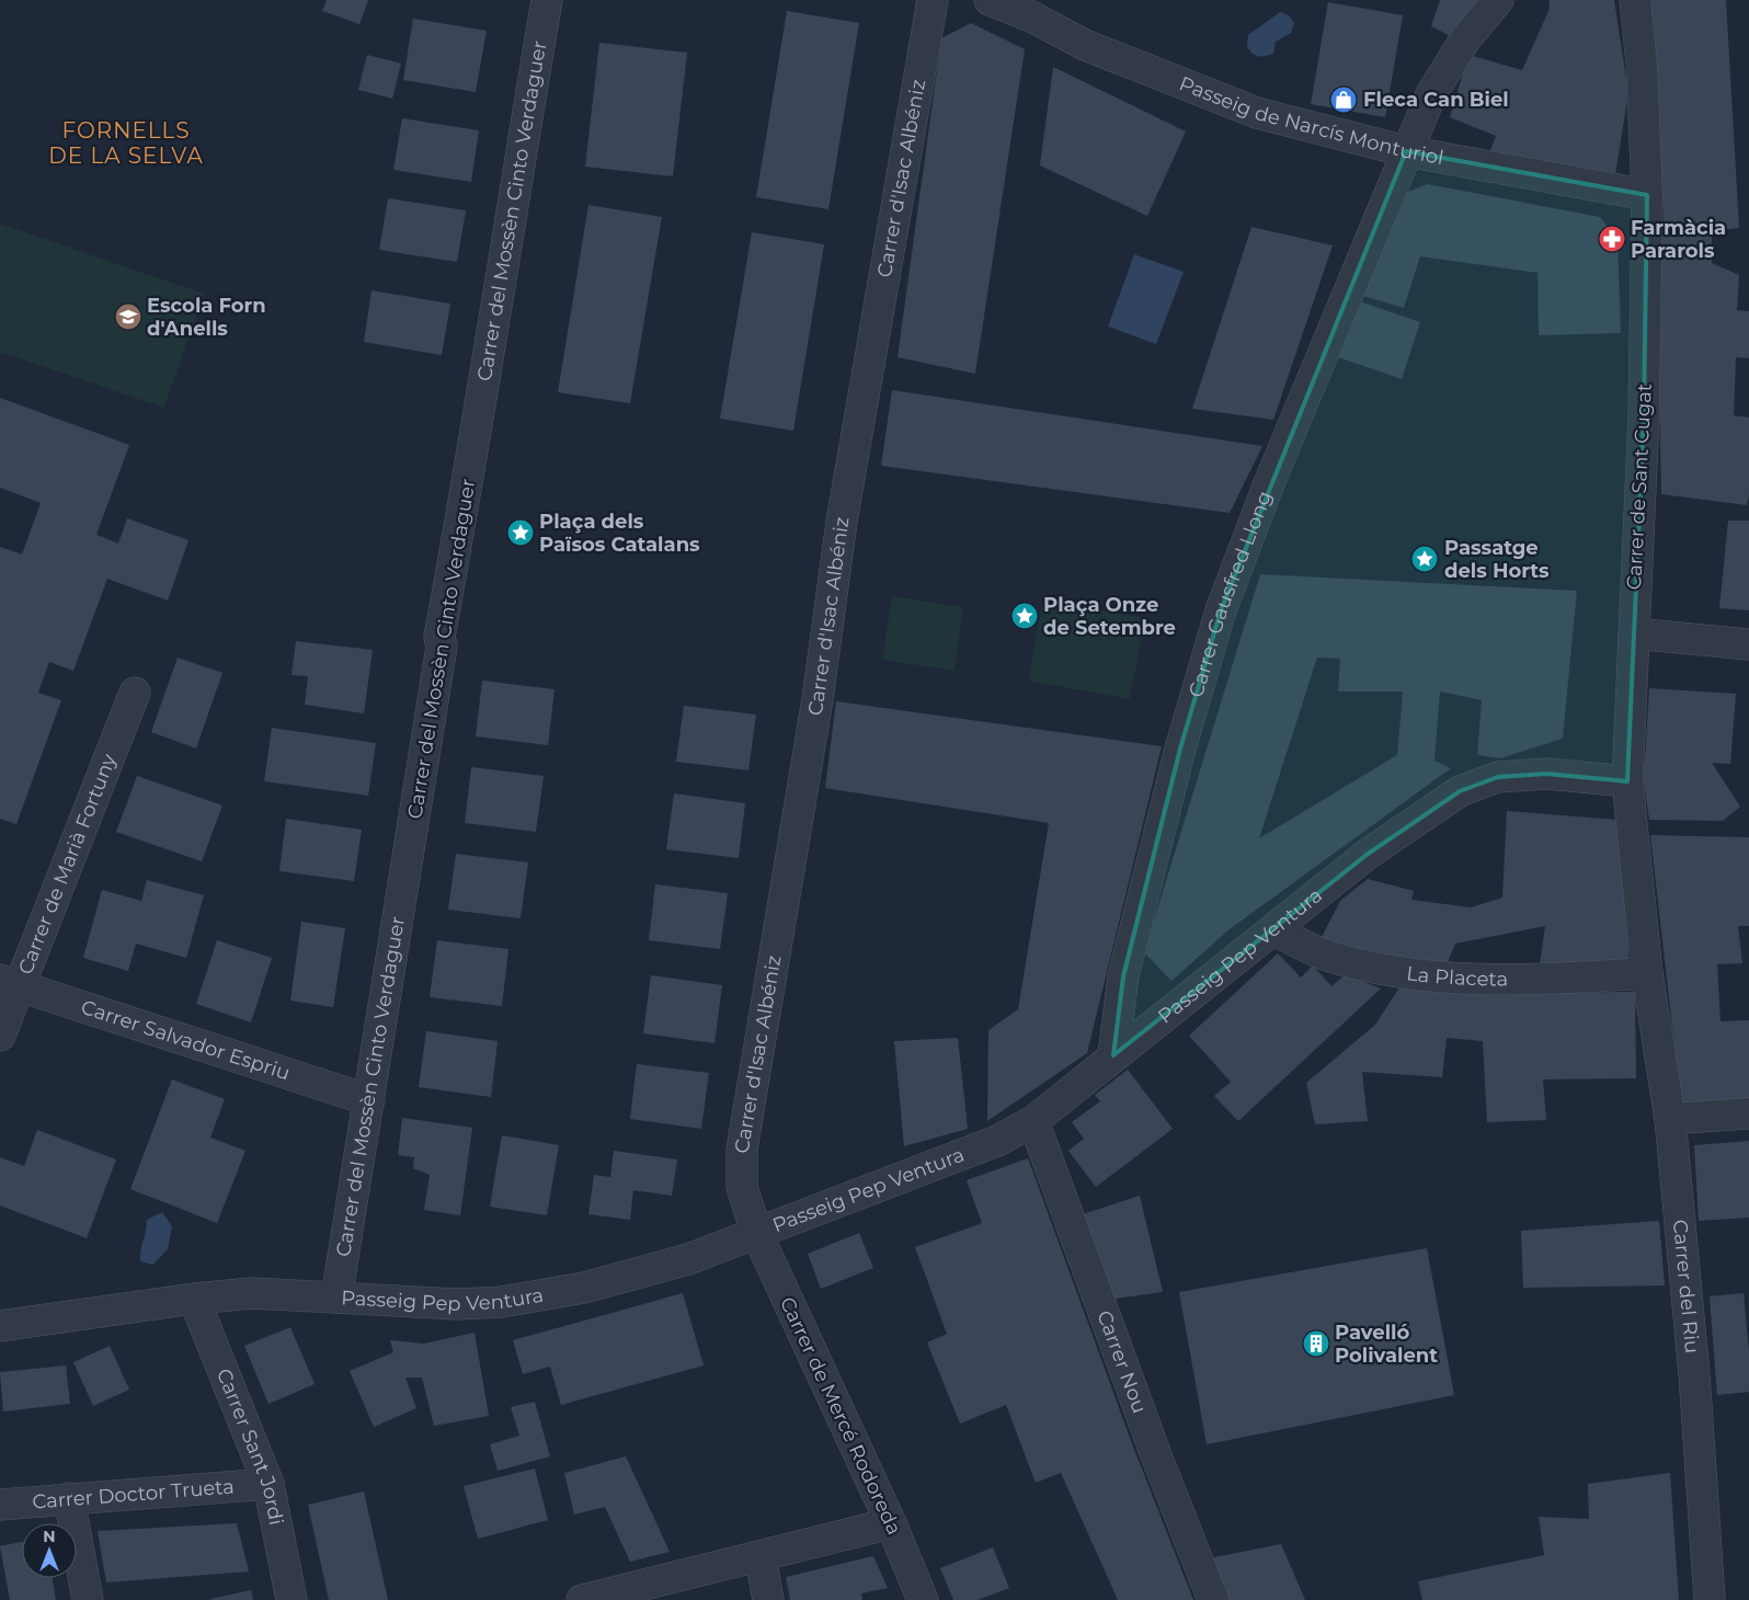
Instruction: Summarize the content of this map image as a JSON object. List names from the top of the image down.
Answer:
{
  "streets": {
    "street": [
      "Passeig de Narcís Monturiol",
      "Carrer d'Isac Albéniz",
      "Carrer del Mossèn Cinto Verdaguer",
      "Carrer de Sant Cugat",
      "Carrer Gausfred Llong",
      "Carrer de Marià Fortuny",
      "Passeig Pep Ventura",
      "La Placeta",
      "Carrer Salvador Espriu",
      "Carrer del Riu",
      "Carrer Nou",
      "Carrer de Mercé Rodoreda",
      "Carrer Sant Jordi",
      "Carrer Doctor Trueta"
    ]
  },
  "crossings": [
    ["Passeig de Narcís Monturiol", "Carrer de Sant Cugat"],
    ["Passeig de Narcís Monturiol", "Carrer Gausfred Llong"],
    ["Carrer d'Isac Albéniz", "Passeig Pep Ventura"],
    ["Carrer d'Isac Albéniz", "Carrer de Mercé Rodoreda"],
    ["Carrer del Mossèn Cinto Verdaguer", "Passeig Pep Ventura"],
    ["Carrer del Mossèn Cinto Verdaguer", "Carrer Salvador Espriu"],
    ["Carrer de Sant Cugat", "Passeig Pep Ventura"],
    ["Carrer de Sant Cugat", "La Placeta"],
    ["Carrer de Sant Cugat", "Carrer del Riu"],
    ["Carrer Gausfred Llong", "Passeig Pep Ventura"],
    ["Carrer de Marià Fortuny", "Carrer Salvador Espriu"],
    ["Passeig Pep Ventura", "La Placeta"],
    ["Passeig Pep Ventura", "Carrer Nou"],
    ["Passeig Pep Ventura", "Carrer de Mercé Rodoreda"],
    ["Passeig Pep Ventura", "Carrer Sant Jordi"],
    ["La Placeta", "Carrer del Riu"],
    ["Carrer Sant Jordi", "Carrer Doctor Trueta"]
  ],
  "districts": ["FORNELLS DE LA SELVA"],
  "places": {
    "shop": ["Fleca Can Biel"],
    "pharmacy": ["Farmàcia Pararols"],
    "school or university": ["Escola Forn d'Anells"],
    "place": ["Plaça dels Països Catalans", "Passatge dels Horts", "Plaça Onze de Setembre"],
    "building": ["Pavelló Polivalent"]
  },
  "north": "top"
}
